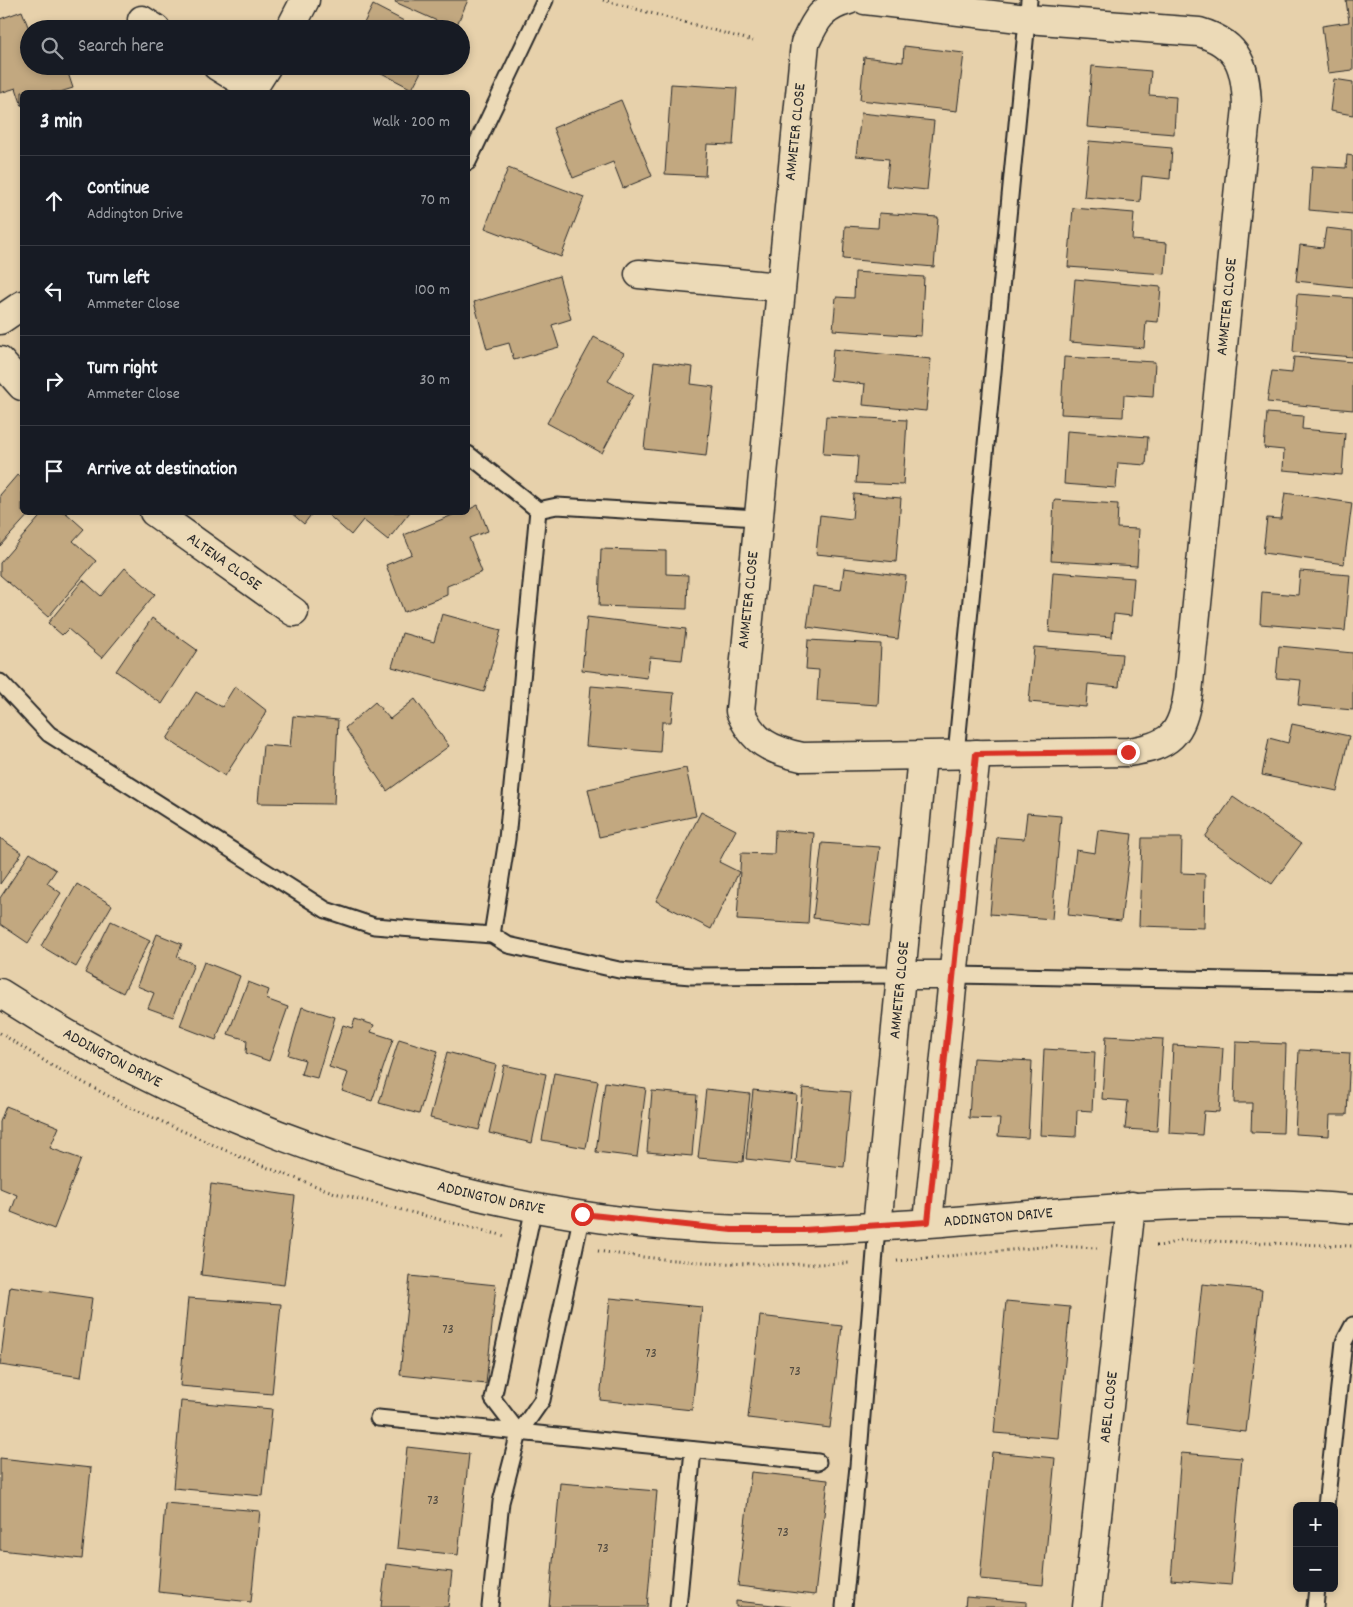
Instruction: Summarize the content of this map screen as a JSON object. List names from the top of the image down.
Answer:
{
  "streets": {
    "street": [
      "AMMETER CLOSE",
      "ALTENA CLOSE",
      "ADDINGTON DRIVE",
      "ABEL CLOSE"
    ]
  },
  "crossings": [
    ["AMMETER CLOSE", "ADDINGTON DRIVE"],
    ["ADDINGTON DRIVE", "ABEL CLOSE"]
  ],
  "house_numbers": [
    "73",
    "73",
    "73",
    "73",
    "73",
    "73"
  ],
  "page": {
    "search": "Search here",
    "heading": ["3 min", "Walk · 200 m"],
    "list": [
      ["Continue", "Addington Drive", "70 m"],
      ["Turn left", "Ammeter Close", "100 m"],
      ["Turn right", "Ammeter Close", "30 m"],
      "Arrive at destination"
    ],
    "map_buttons": ["+", "−"]
  }
}
